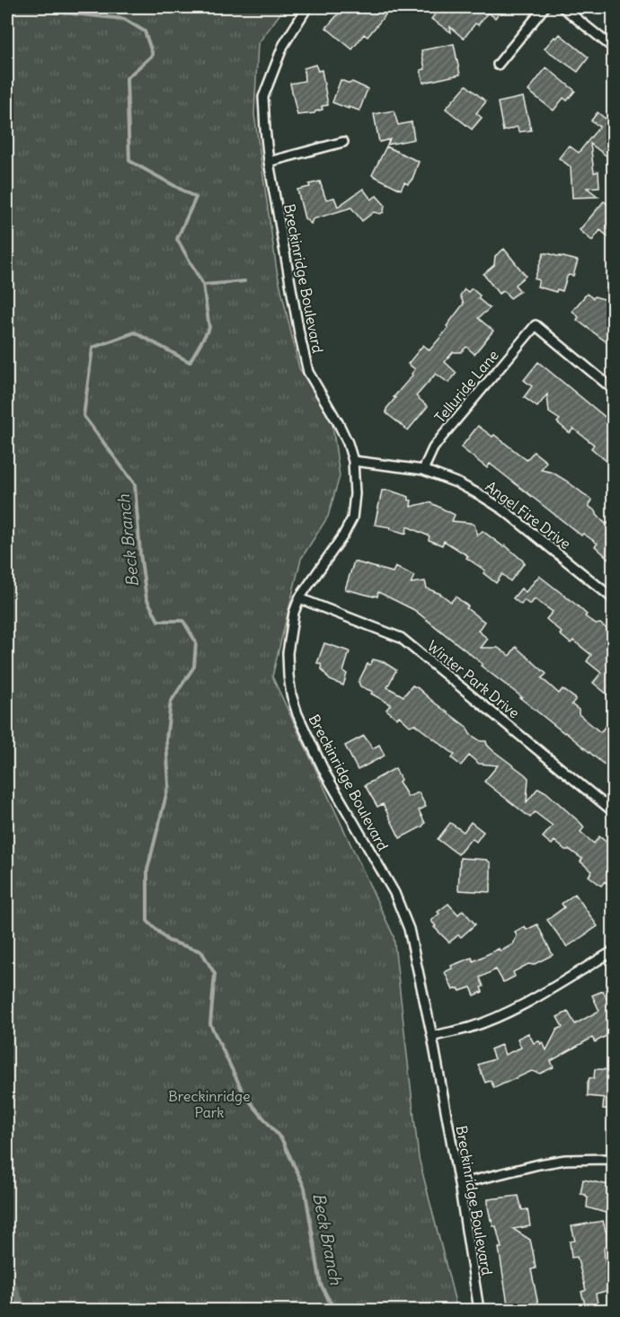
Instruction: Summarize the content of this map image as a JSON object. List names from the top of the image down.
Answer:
{
  "streets": {
    "street": [
      "Breckinridge Boulevard",
      "Telluride Lane",
      "Angel Fire Drive",
      "Winter Park Drive"
    ]
  },
  "crossings": [
    ["Breckinridge Boulevard", "Angel Fire Drive"],
    ["Breckinridge Boulevard", "Winter Park Drive"],
    ["Telluride Lane", "Angel Fire Drive"]
  ],
  "water": ["Beck Branch"],
  "parks": ["Breckinridge Park"]
}
